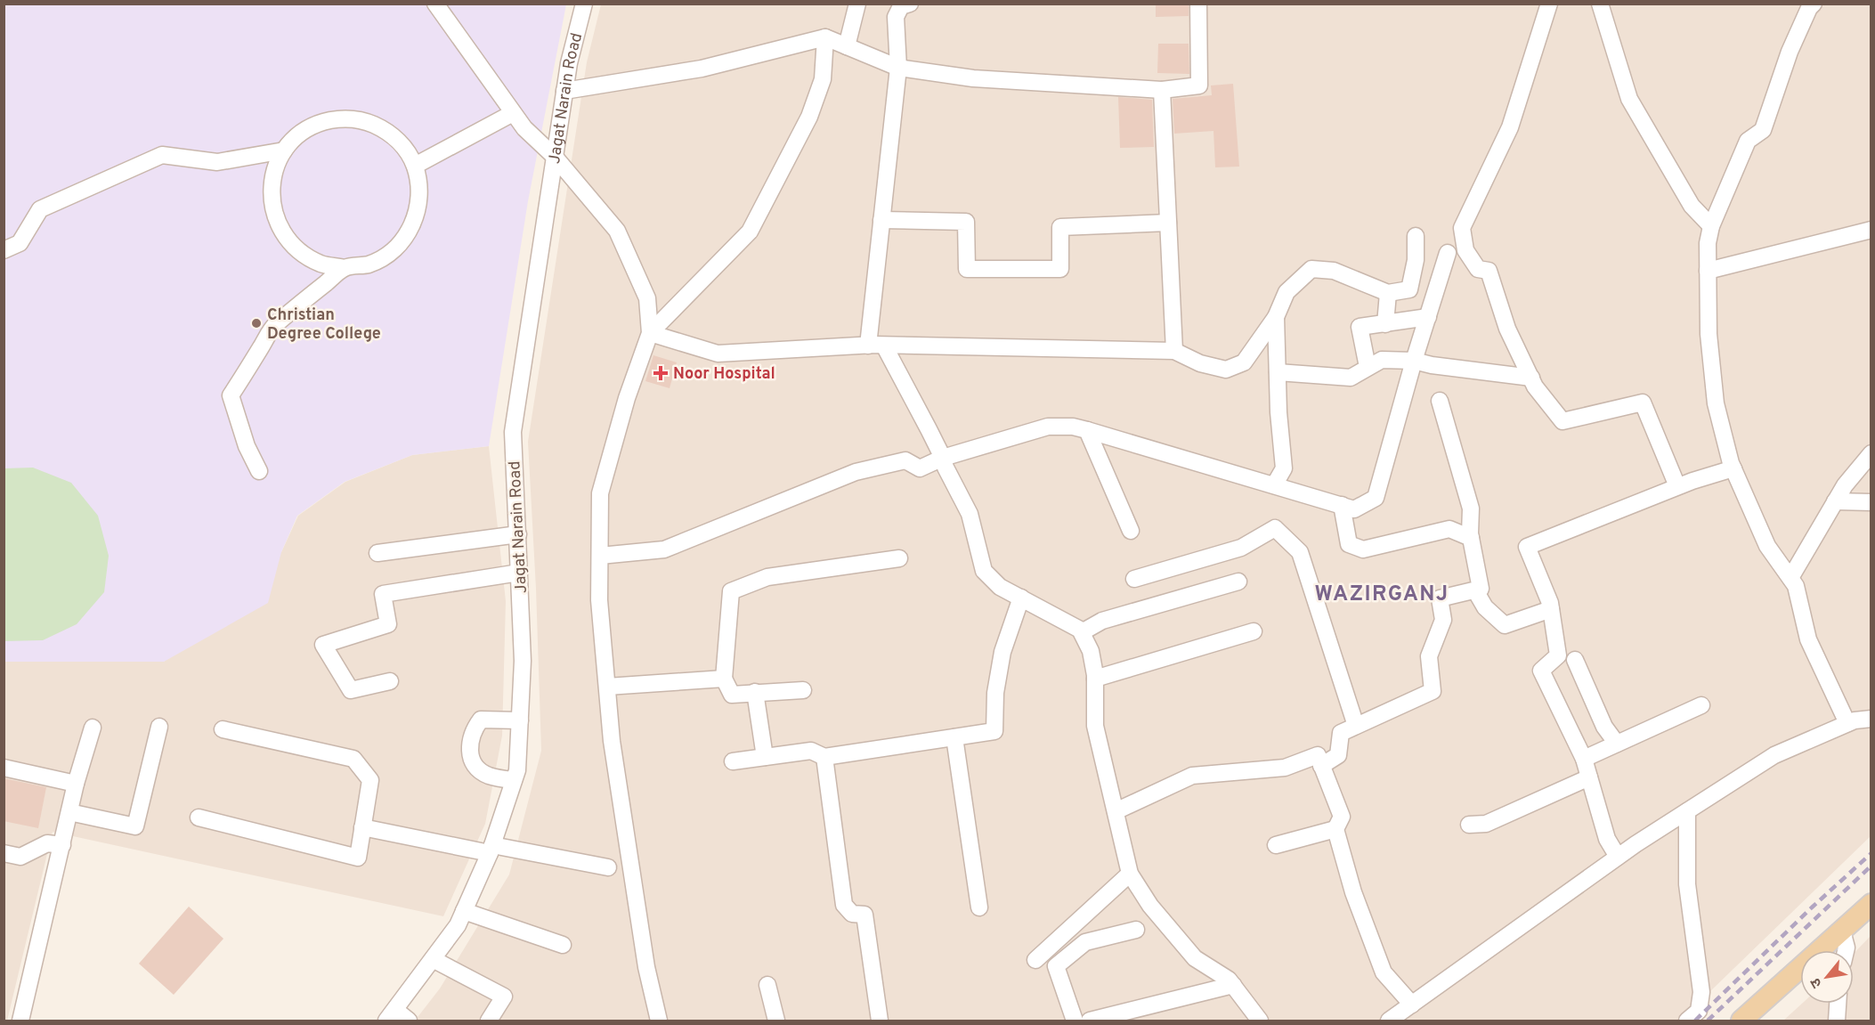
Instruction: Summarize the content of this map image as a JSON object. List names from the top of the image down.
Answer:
{
  "streets": {
    "street": ["Jagat Narain Road"]
  },
  "districts": ["WAZIRGANJ"],
  "places": {
    "other": ["Christian Degree College"],
    "health": ["Noor Hospital"]
  },
  "north": "bottom left"
}
